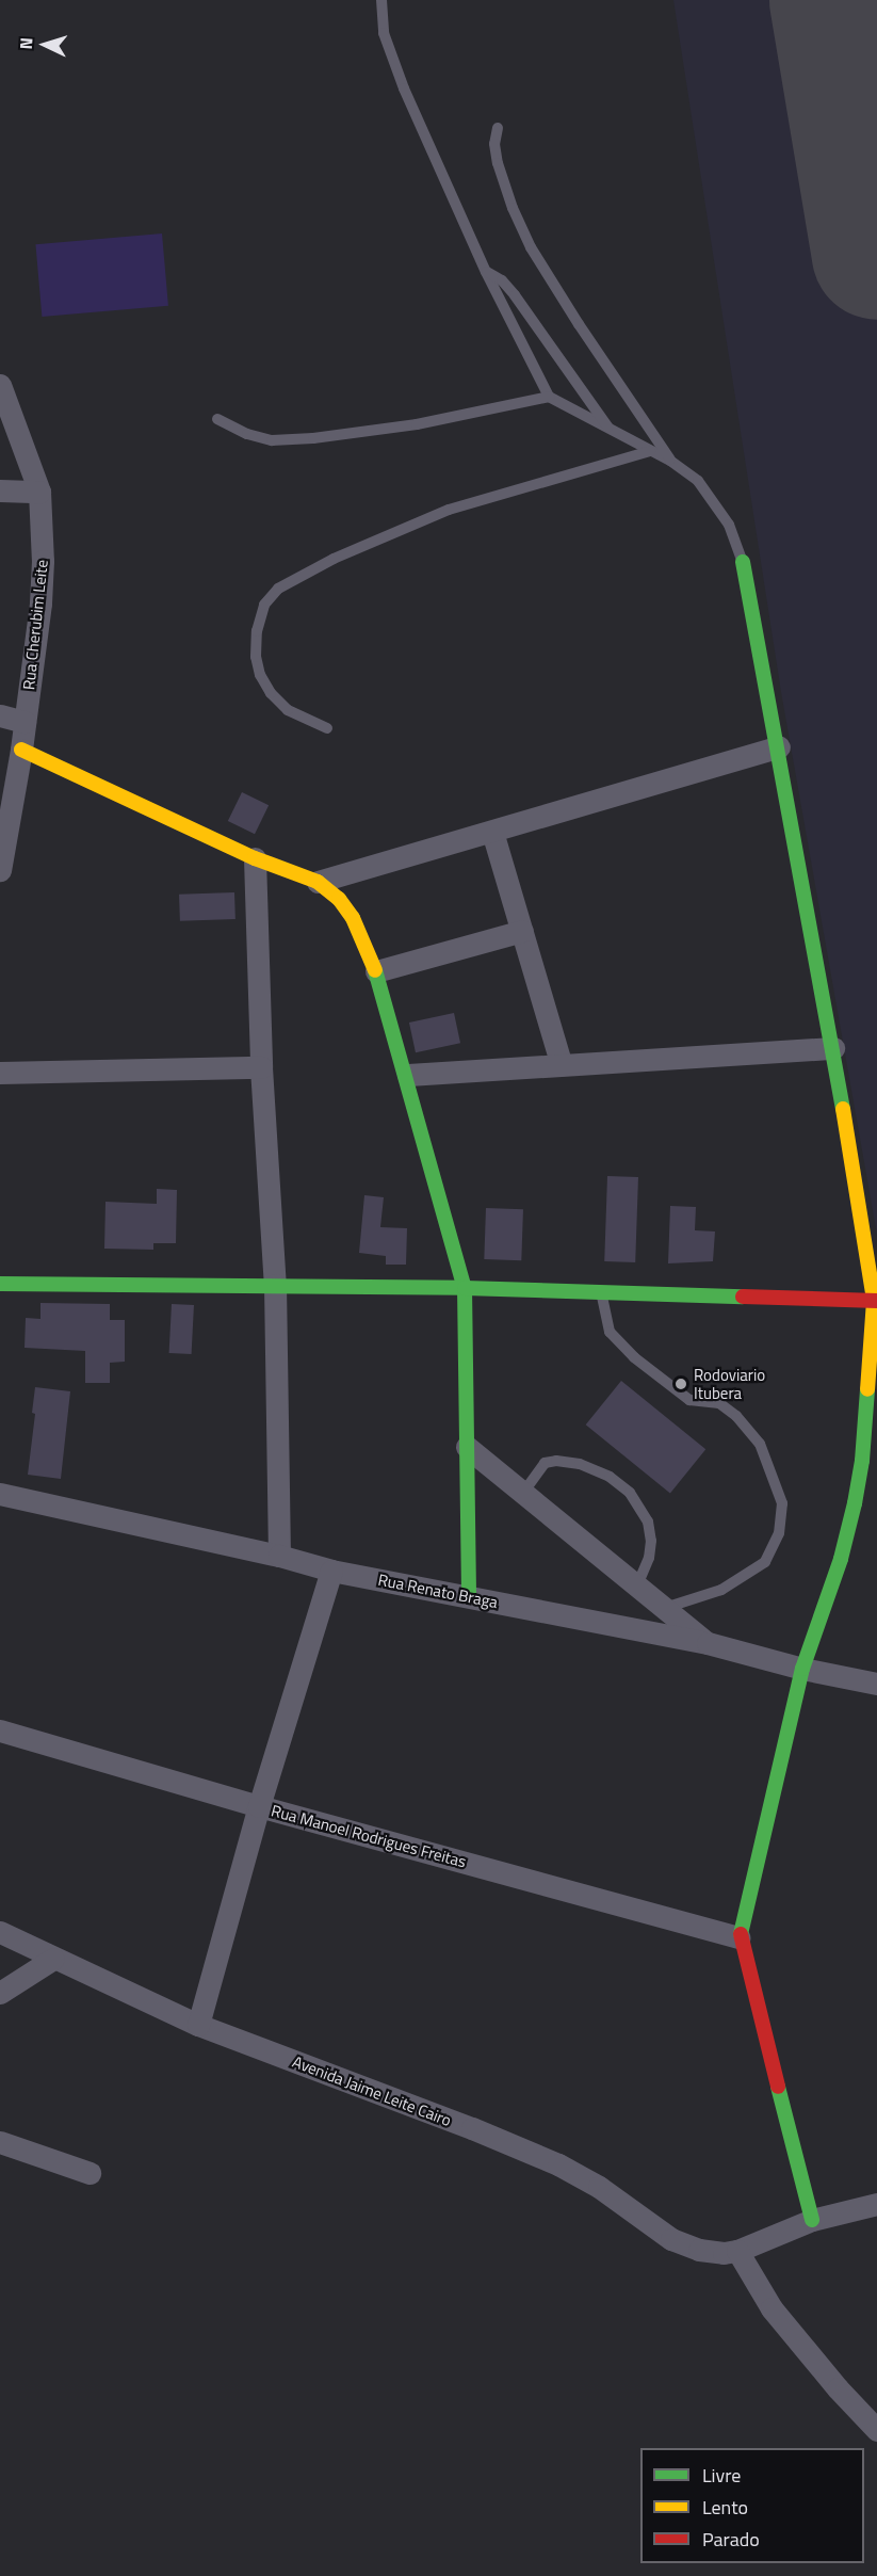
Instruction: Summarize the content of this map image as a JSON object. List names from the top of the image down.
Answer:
{
  "streets": {
    "street": [
      "Rua Cherubim Leite",
      "Rua Renato Braga",
      "Rua Manoel Rodrigues Freitas",
      "Avenida Jaime Leite Cairo"
    ]
  },
  "places": ["Rodoviario Itubera"],
  "legend": ["Livre", "Lento", "Parado"],
  "north": "left"
}
